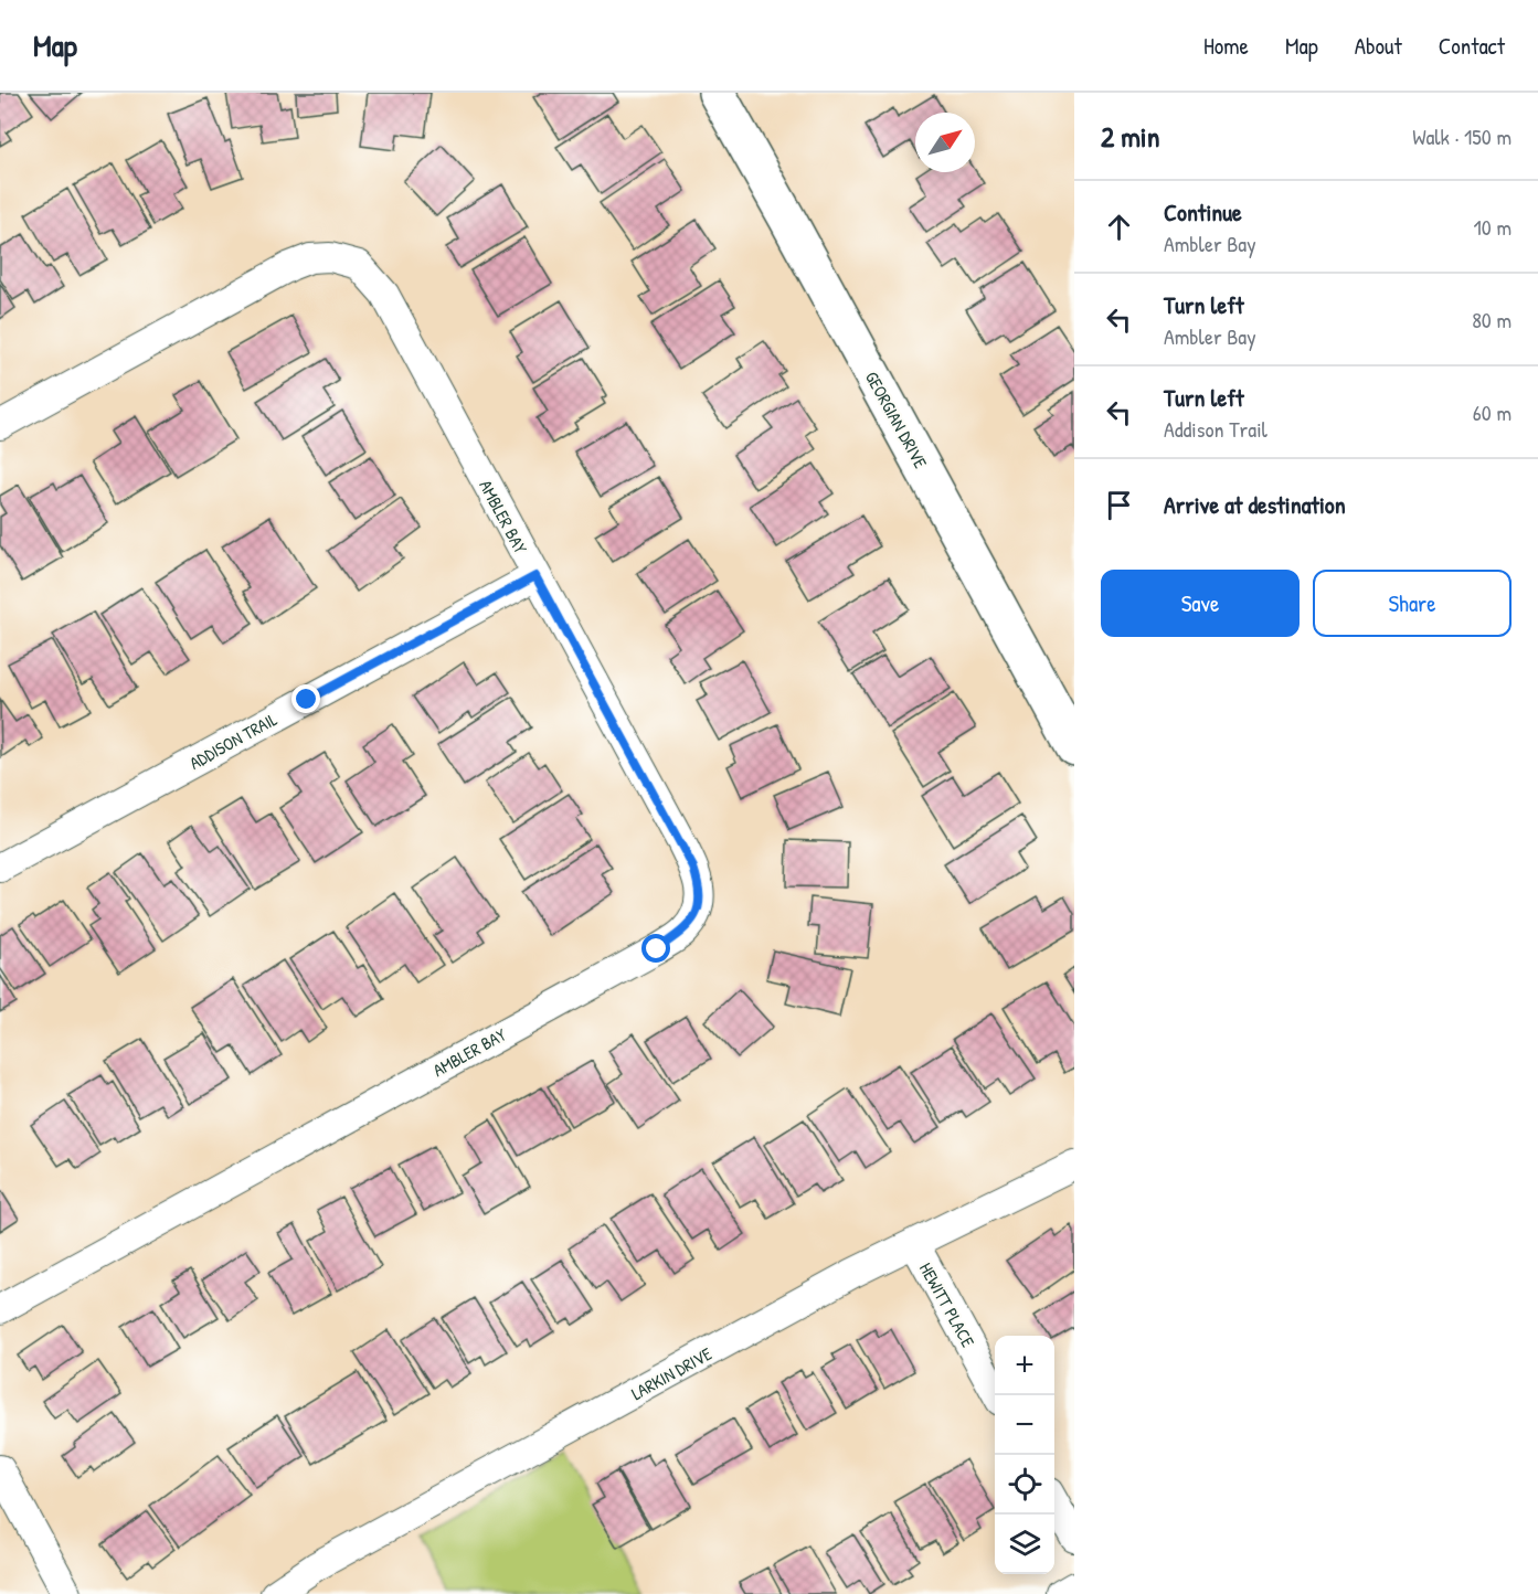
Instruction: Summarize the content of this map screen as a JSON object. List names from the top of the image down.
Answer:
{
  "streets": {
    "main road": ["GEORGIAN DRIVE"],
    "street": [
      "AMBLER BAY",
      "ADDISON TRAIL",
      "HEWITT PLACE",
      "LARKIN DRIVE"
    ]
  },
  "crossings": [
    ["AMBLER BAY", "ADDISON TRAIL"],
    ["HEWITT PLACE", "LARKIN DRIVE"]
  ],
  "north": "top right",
  "page": {
    "header": "Map",
    "nav": [
      "Home",
      "Map",
      "About",
      "Contact"
    ],
    "heading": ["2 min", "Walk · 150 m"],
    "list": [
      ["Continue", "Ambler Bay", "10 m"],
      ["Turn left", "Ambler Bay", "80 m"],
      ["Turn left", "Addison Trail", "60 m"],
      "Arrive at destination"
    ],
    "buttons": ["Save", "Share"],
    "map_buttons": ["+", "−"]
  }
}
